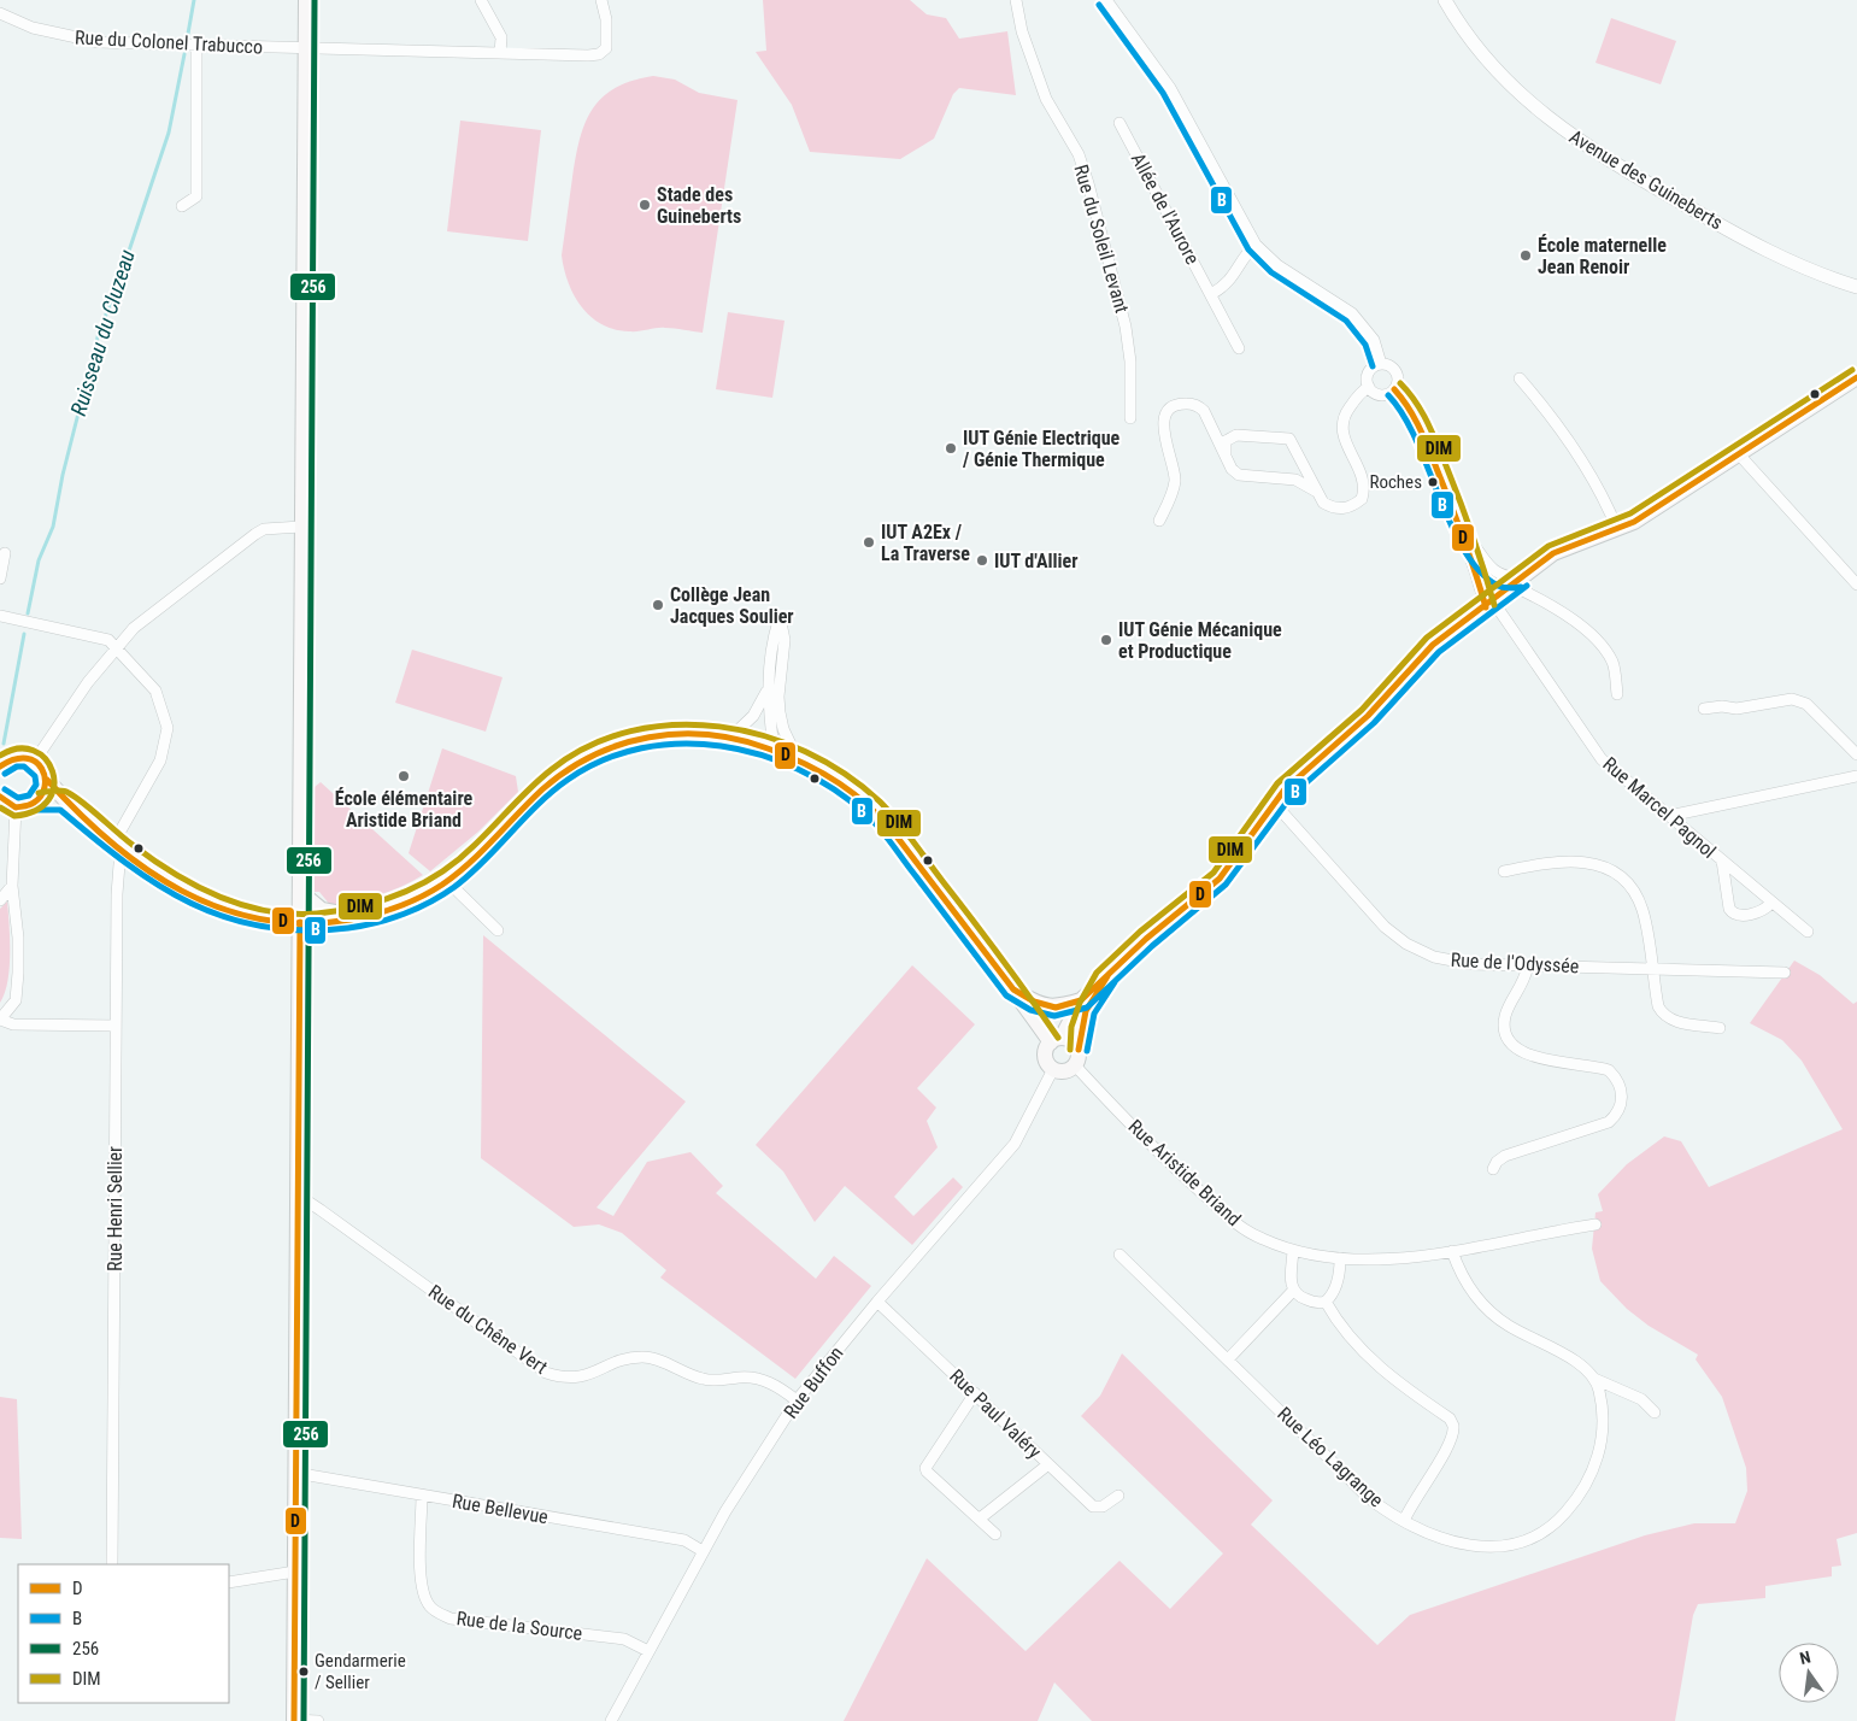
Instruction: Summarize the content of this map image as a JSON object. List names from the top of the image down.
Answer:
{
  "streets": {
    "street": [
      "Rue du Colonel Trabucco",
      "Avenue des Guineberts",
      "Allée de l'Aurore",
      "Rue du Soleil Levant",
      "Rue Marcel Pagnol",
      "Rue de l'Odyssée",
      "Rue Aristide Briand",
      "Rue Henri Sellier",
      "Rue du Chêne Vert",
      "Rue Buffon",
      "Rue Paul Valéry",
      "Rue Léo Lagrange",
      "Rue Bellevue",
      "Rue de la Source"
    ]
  },
  "crossings": [
    ["Rue Aristide Briand", "Rue Buffon"],
    ["Rue du Chêne Vert", "Rue Buffon"],
    ["Rue Buffon", "Rue Paul Valéry"],
    ["Rue Buffon", "Rue Bellevue"],
    ["Rue Buffon", "Rue de la Source"],
    ["Rue Bellevue", "Rue de la Source"]
  ],
  "water": ["Ruisseau du Cluzeau"],
  "places": [
    "Stade des Guineberts",
    "École maternelle Jean Renoir",
    "IUT Génie Electrique / Génie Thermique",
    "Roches",
    "IUT A2Ex / La Traverse",
    "IUT d'Allier",
    "Collège Jean Jacques Soulier",
    "IUT Génie Mécanique et Productique",
    "École élémentaire Aristide Briand",
    "Gendarmerie / Sellier"
  ],
  "lines": [
    "transit line 256",
    "transit line B",
    "transit line DIM",
    "transit line D"
  ],
  "legend": [
    "D",
    "B",
    "256",
    "DIM"
  ],
  "north": "top"
}
